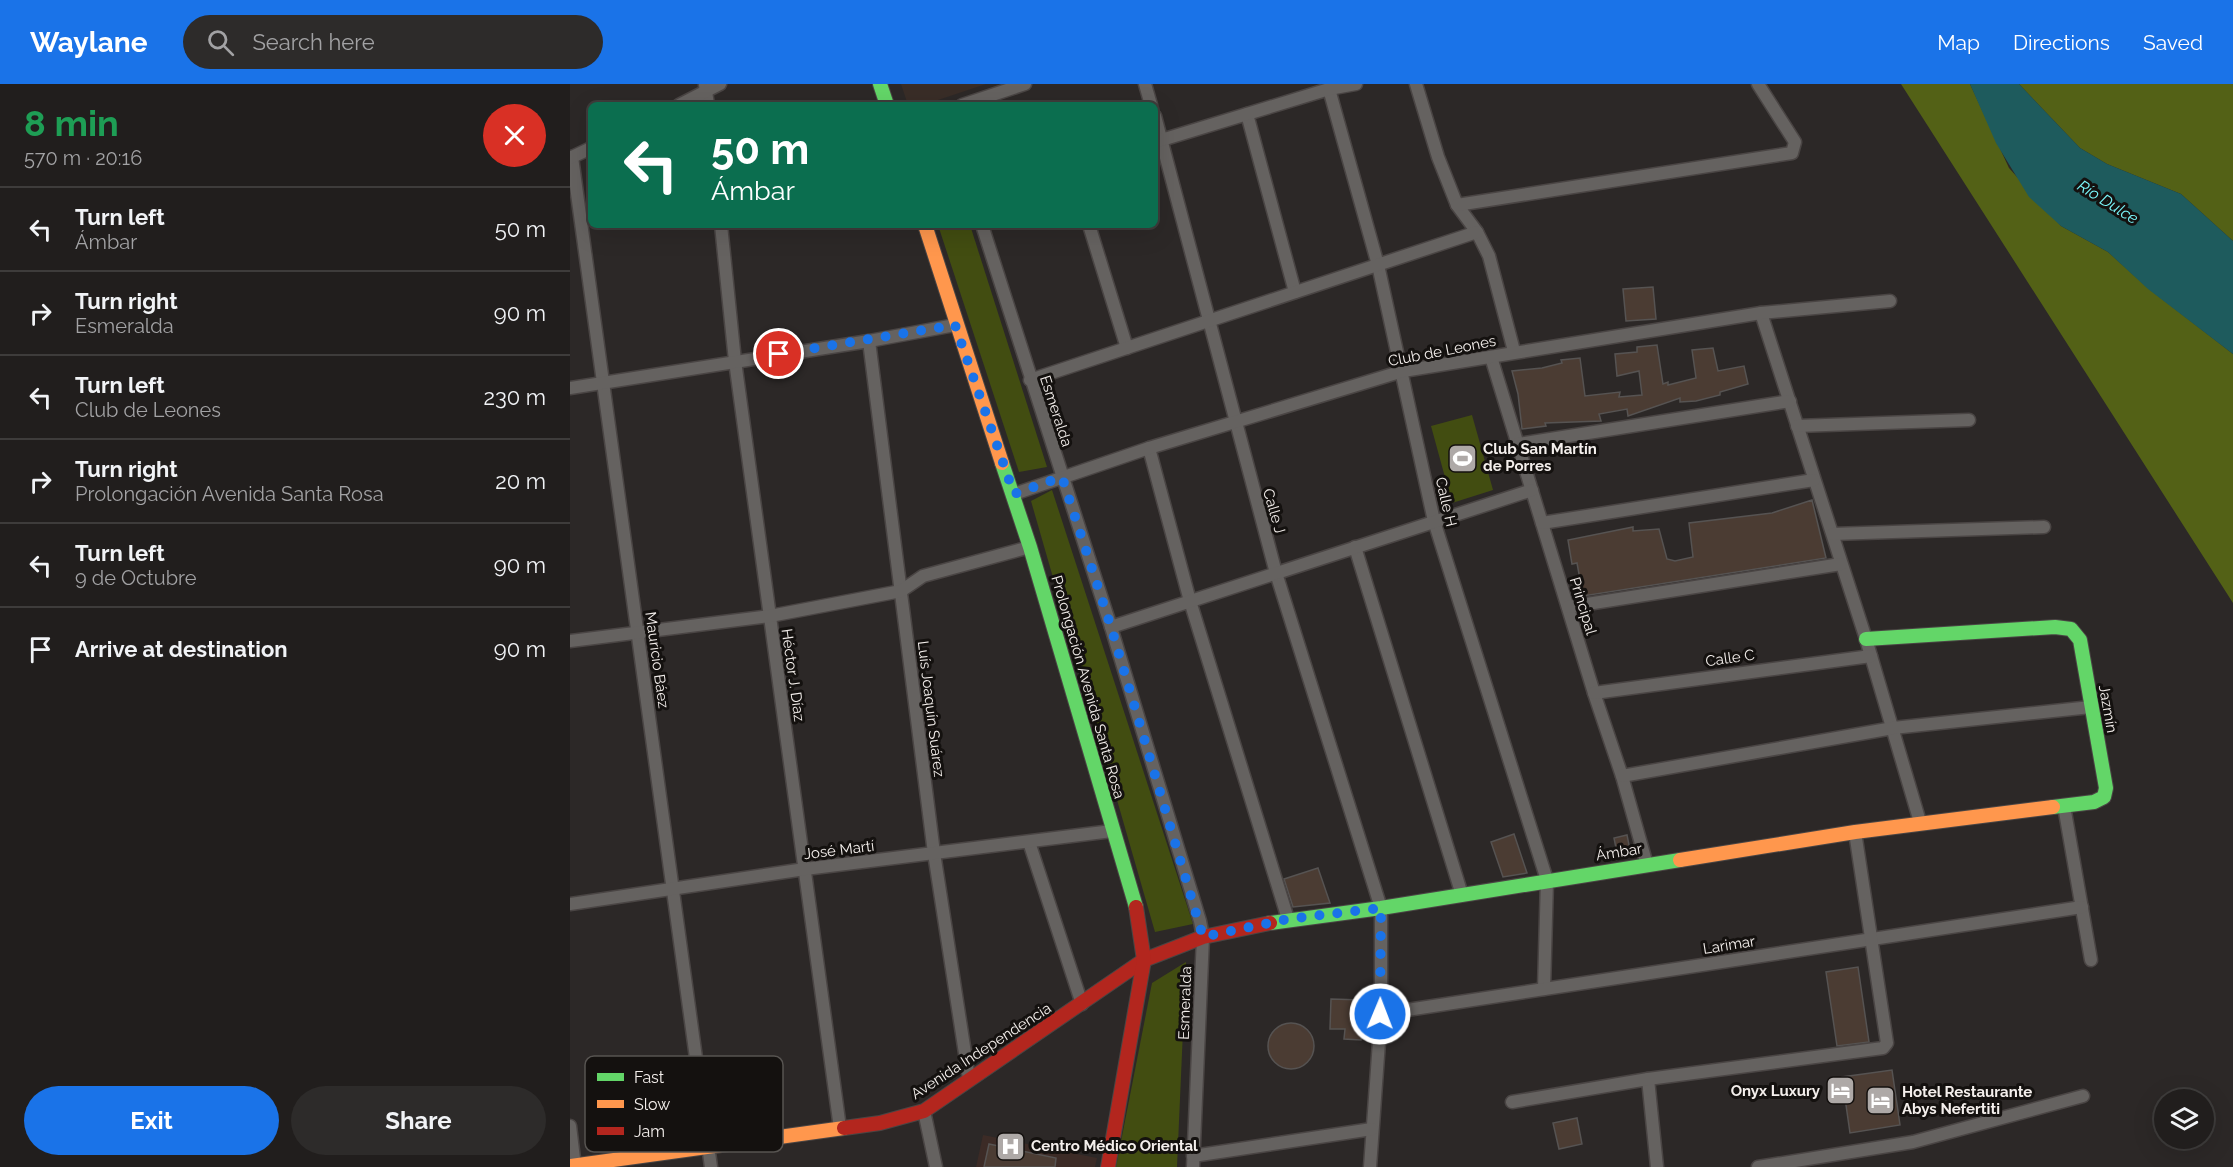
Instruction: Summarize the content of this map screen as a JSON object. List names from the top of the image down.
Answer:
{
  "streets": {
    "street": [
      "Club de Leones",
      "Esmeralda",
      "Calle H",
      "Calle J",
      "Principal",
      "Calle C",
      "Mauricio Báez",
      "Héctor J. Díaz",
      "Prolongación Avenida Santa Rosa",
      "Luís Joaquín Suárez",
      "Jazmín",
      "José Martí",
      "Ámbar",
      "Larimar",
      "Avenida Independencia"
    ]
  },
  "crossings": [
    ["Club de Leones", "Esmeralda"],
    ["Club de Leones", "Calle H"],
    ["Club de Leones", "Calle J"],
    ["Club de Leones", "Principal"],
    ["Club de Leones", "Prolongación Avenida Santa Rosa"],
    ["Esmeralda", "Ámbar"],
    ["Calle H", "Ámbar"],
    ["Calle H", "Larimar"],
    ["Calle J", "Ámbar"],
    ["Calle J", "Larimar"],
    ["Principal", "Calle C"],
    ["Principal", "Ámbar"],
    ["Mauricio Báez", "José Martí"],
    ["Héctor J. Díaz", "José Martí"],
    ["Héctor J. Díaz", "Avenida Independencia"],
    ["Prolongación Avenida Santa Rosa", "José Martí"],
    ["Prolongación Avenida Santa Rosa", "Ámbar"],
    ["Prolongación Avenida Santa Rosa", "Avenida Independencia"],
    ["Luís Joaquín Suárez", "José Martí"],
    ["Luís Joaquín Suárez", "Avenida Independencia"],
    ["Jazmín", "Ámbar"],
    ["Ámbar", "Avenida Independencia"]
  ],
  "water": ["Río Dulce"],
  "places": {
    "sports": ["Club San Martín de Porres"],
    "hotel": ["Onyx Luxury", "Hotel Restaurante Abys Nefertiti"],
    "hospital": ["Centro Médico Oriental"]
  },
  "legend": ["Fast", "Slow", "Jam"],
  "page": {
    "header": "Waylane",
    "search": "Search here",
    "nav": ["Map", "Directions", "Saved"],
    "heading": ["8 min", "570 m · 20:16"],
    "turn": ["50 m", "Ámbar"],
    "list": [
      {
        "name": "Turn left",
        "note": "Ámbar",
        "value": "50 m"
      },
      {
        "name": "Turn right",
        "note": "Esmeralda",
        "value": "90 m"
      },
      {
        "name": "Turn left",
        "note": "Club de Leones",
        "value": "230 m"
      },
      {
        "name": "Turn right",
        "note": "Prolongación Avenida Santa Rosa",
        "value": "20 m"
      },
      {
        "name": "Turn left",
        "note": "9 de Octubre",
        "value": "90 m"
      },
      {
        "name": "Arrive at destination",
        "value": "90 m"
      }
    ],
    "buttons": ["Exit", "Share"]
  }
}
